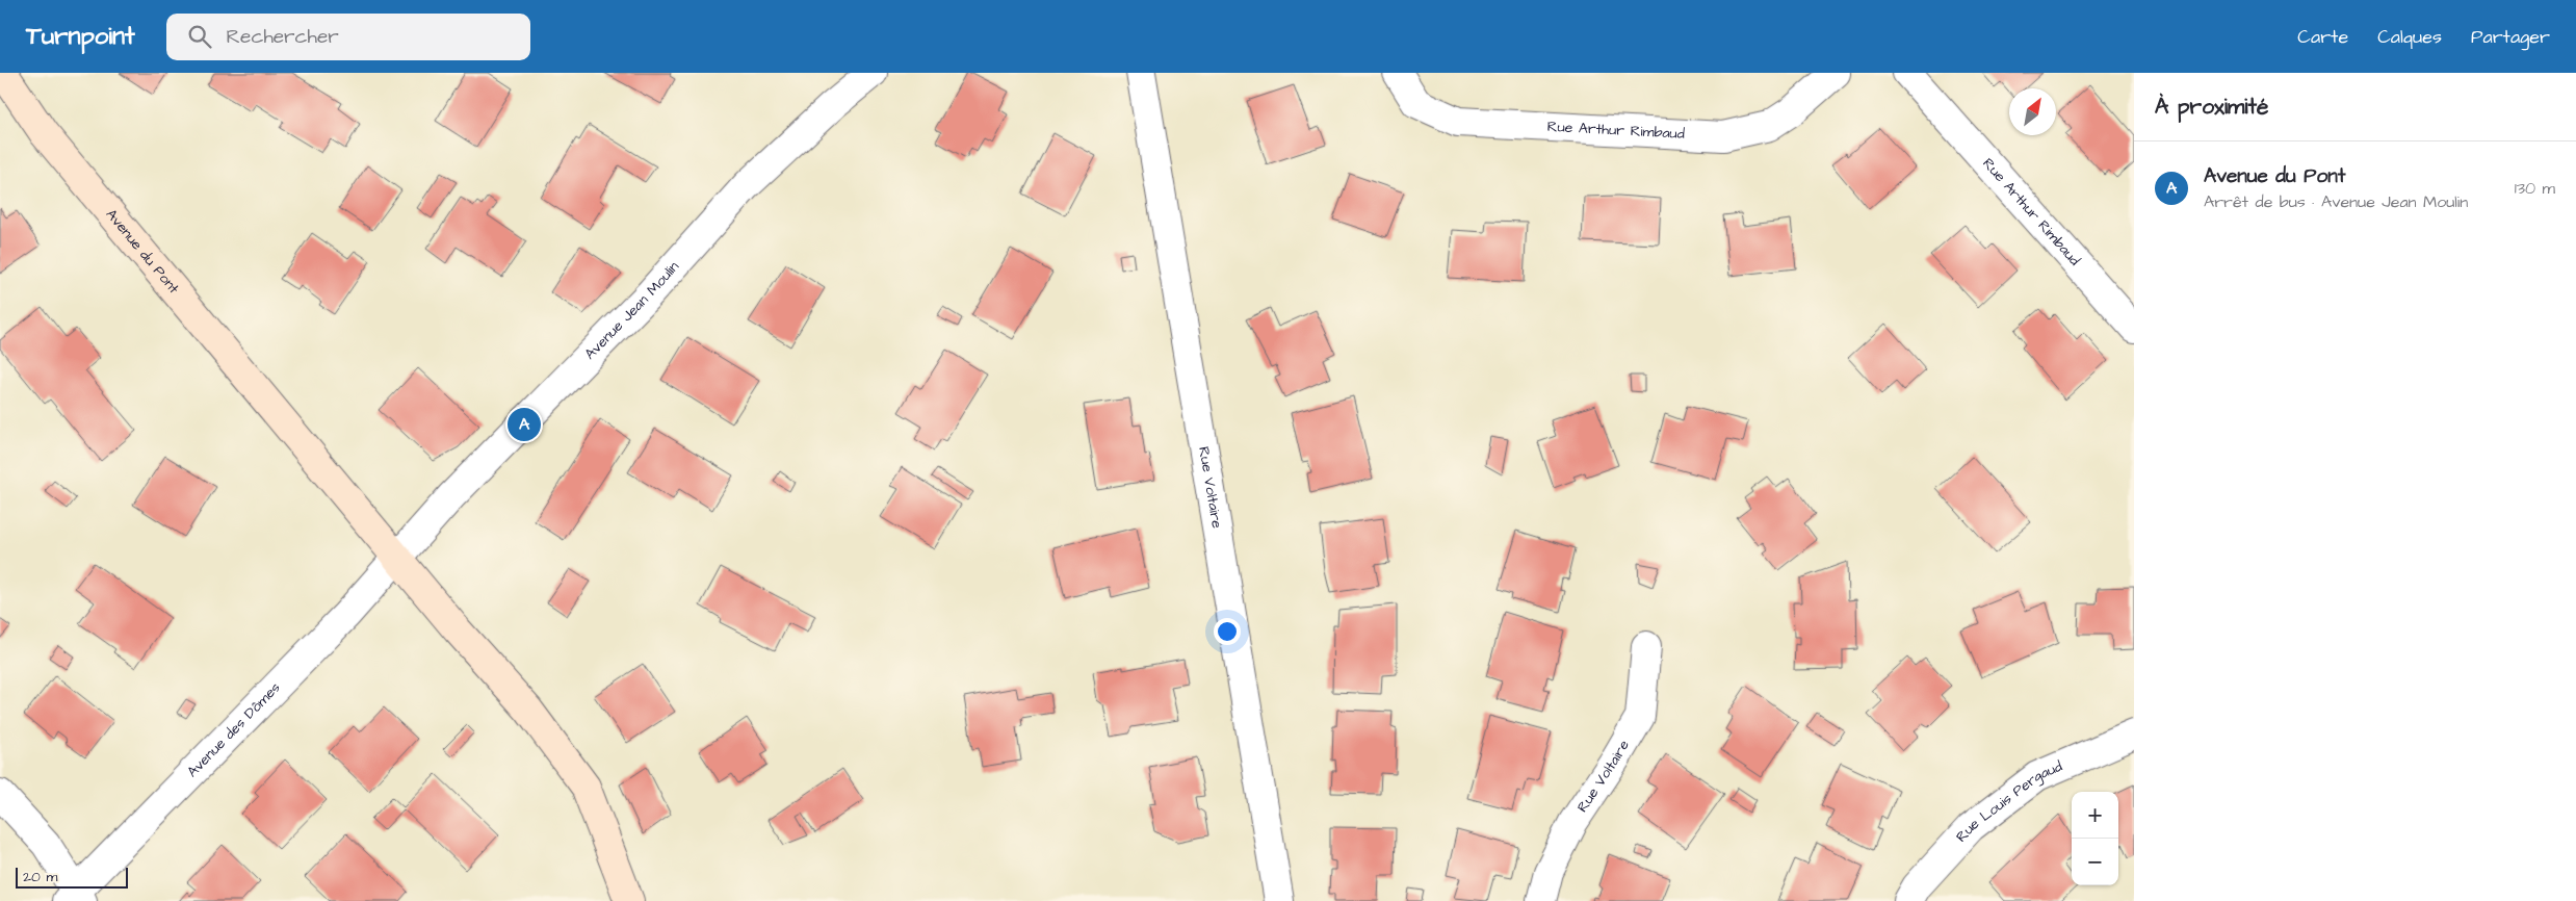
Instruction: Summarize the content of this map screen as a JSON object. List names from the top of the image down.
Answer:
{
  "streets": {
    "street": [
      "Rue Arthur Rimbaud",
      "Avenue du Pont",
      "Avenue Jean Moulin",
      "Rue Voltaire",
      "Avenue des Dômes",
      "Rue Louis Pergaud"
    ]
  },
  "crossings": [
    ["Avenue du Pont", "Avenue Jean Moulin"],
    ["Avenue du Pont", "Avenue des Dômes"],
    ["Avenue Jean Moulin", "Avenue des Dômes"]
  ],
  "scale_bar": "20 m",
  "north": "top right",
  "page": {
    "header": "Turnpoint",
    "search": "Rechercher",
    "nav": ["Carte", "Calques", "Partager"],
    "heading": "À proximité",
    "list": [
      {
        "mark": "A",
        "name": "Avenue du Pont",
        "note": "Arrêt de bus · Avenue Jean Moulin",
        "value": "130 m"
      }
    ],
    "pins": "A",
    "map_buttons": ["+", "−"],
    "scale": "20 m"
  }
}
